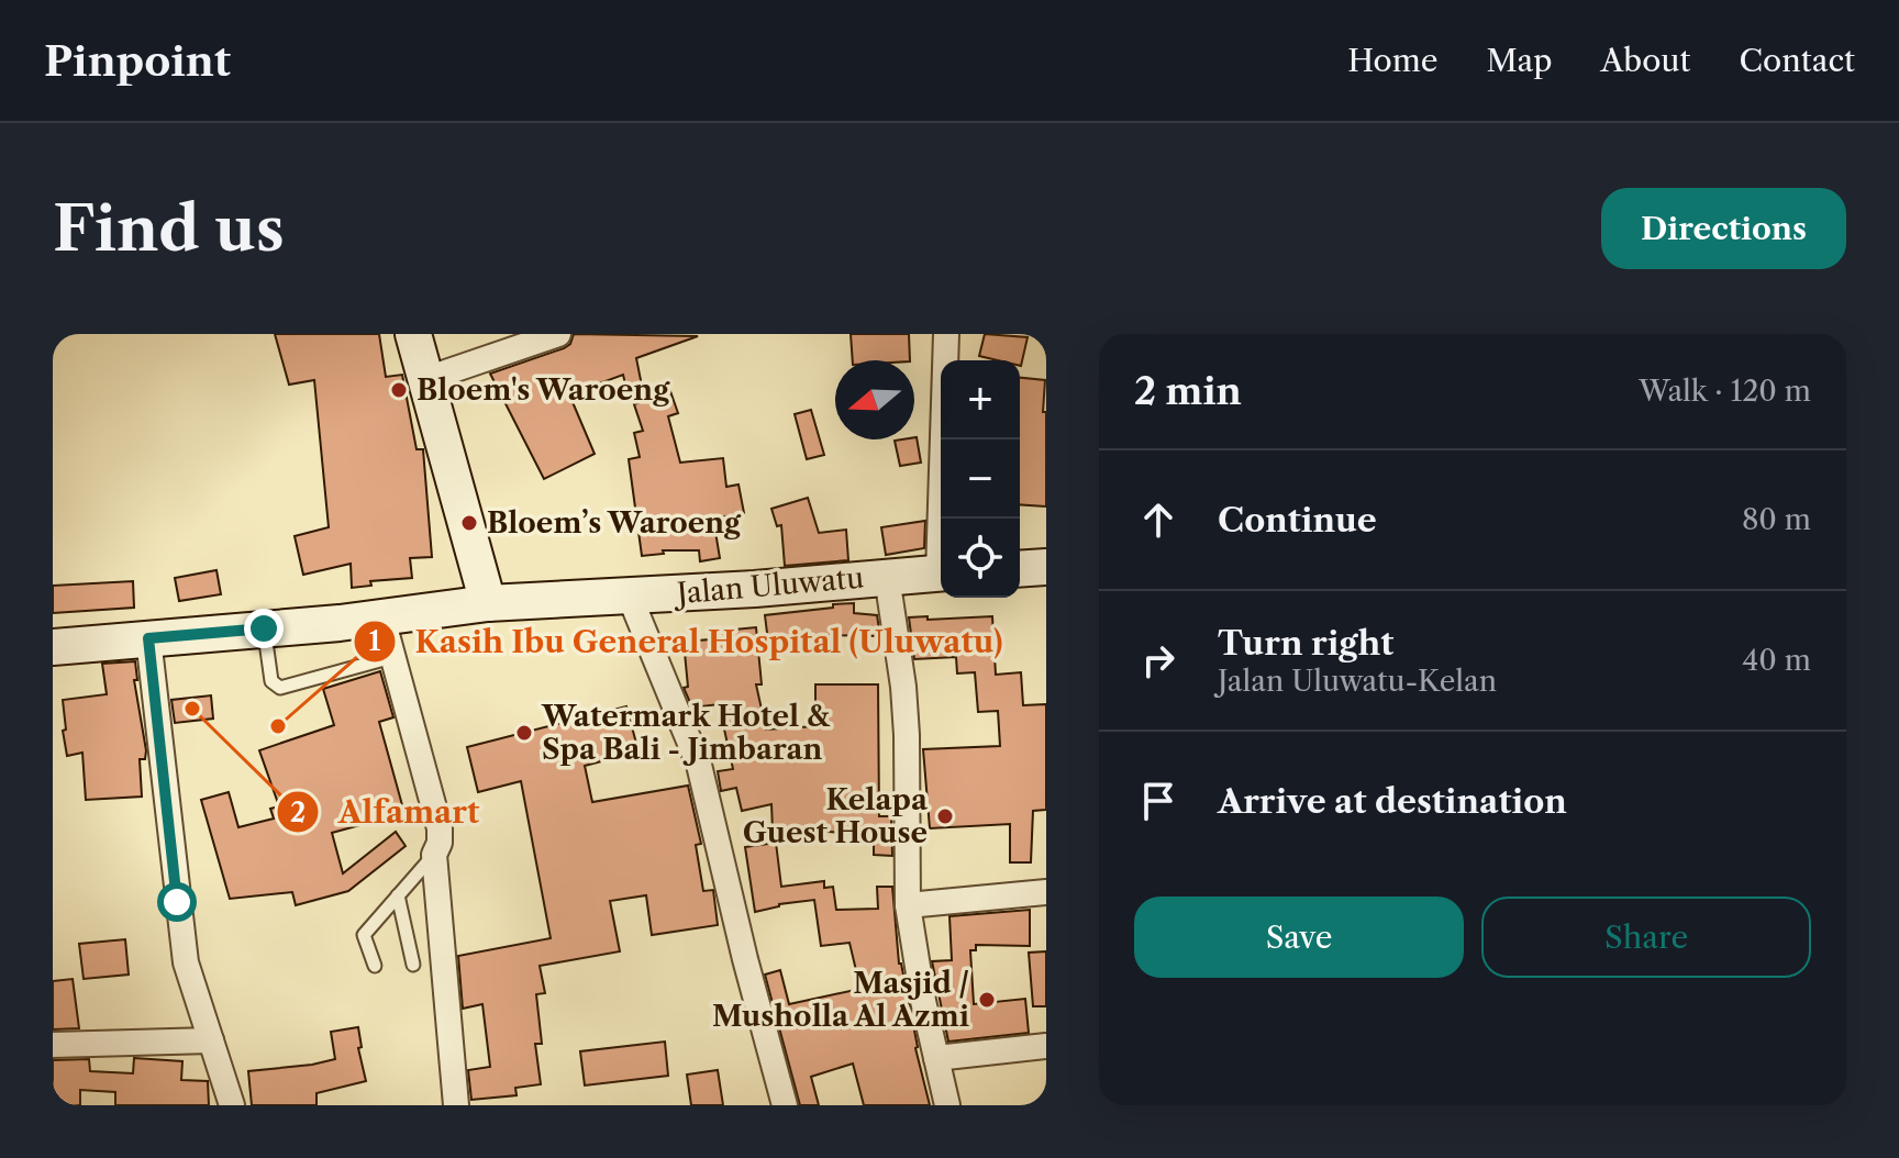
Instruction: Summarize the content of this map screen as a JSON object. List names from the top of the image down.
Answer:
{
  "streets": {
    "street": ["Jalan Uluwatu"]
  },
  "places": [
    "Bloem's Waroeng",
    "Bloem’s Waroeng",
    "Alfamart",
    "Kasih Ibu General Hospital (Uluwatu)",
    "Watermark Hotel & Spa Bali - Jimbaran",
    "Kelapa Guest House",
    "Masjid / Musholla Al Azmi"
  ],
  "north": "left",
  "page": {
    "header": "Pinpoint",
    "nav": [
      "Home",
      "Map",
      "About",
      "Contact"
    ],
    "buttons": [
      "Directions",
      ["Save", "Share"]
    ],
    "title": "Find us",
    "heading": ["2 min", "Walk · 120 m"],
    "map_buttons": ["+", "−"],
    "list": [
      ["Continue", "80 m"],
      ["Turn right", "Jalan Uluwatu-Kelan", "40 m"],
      "Arrive at destination"
    ]
  }
}
